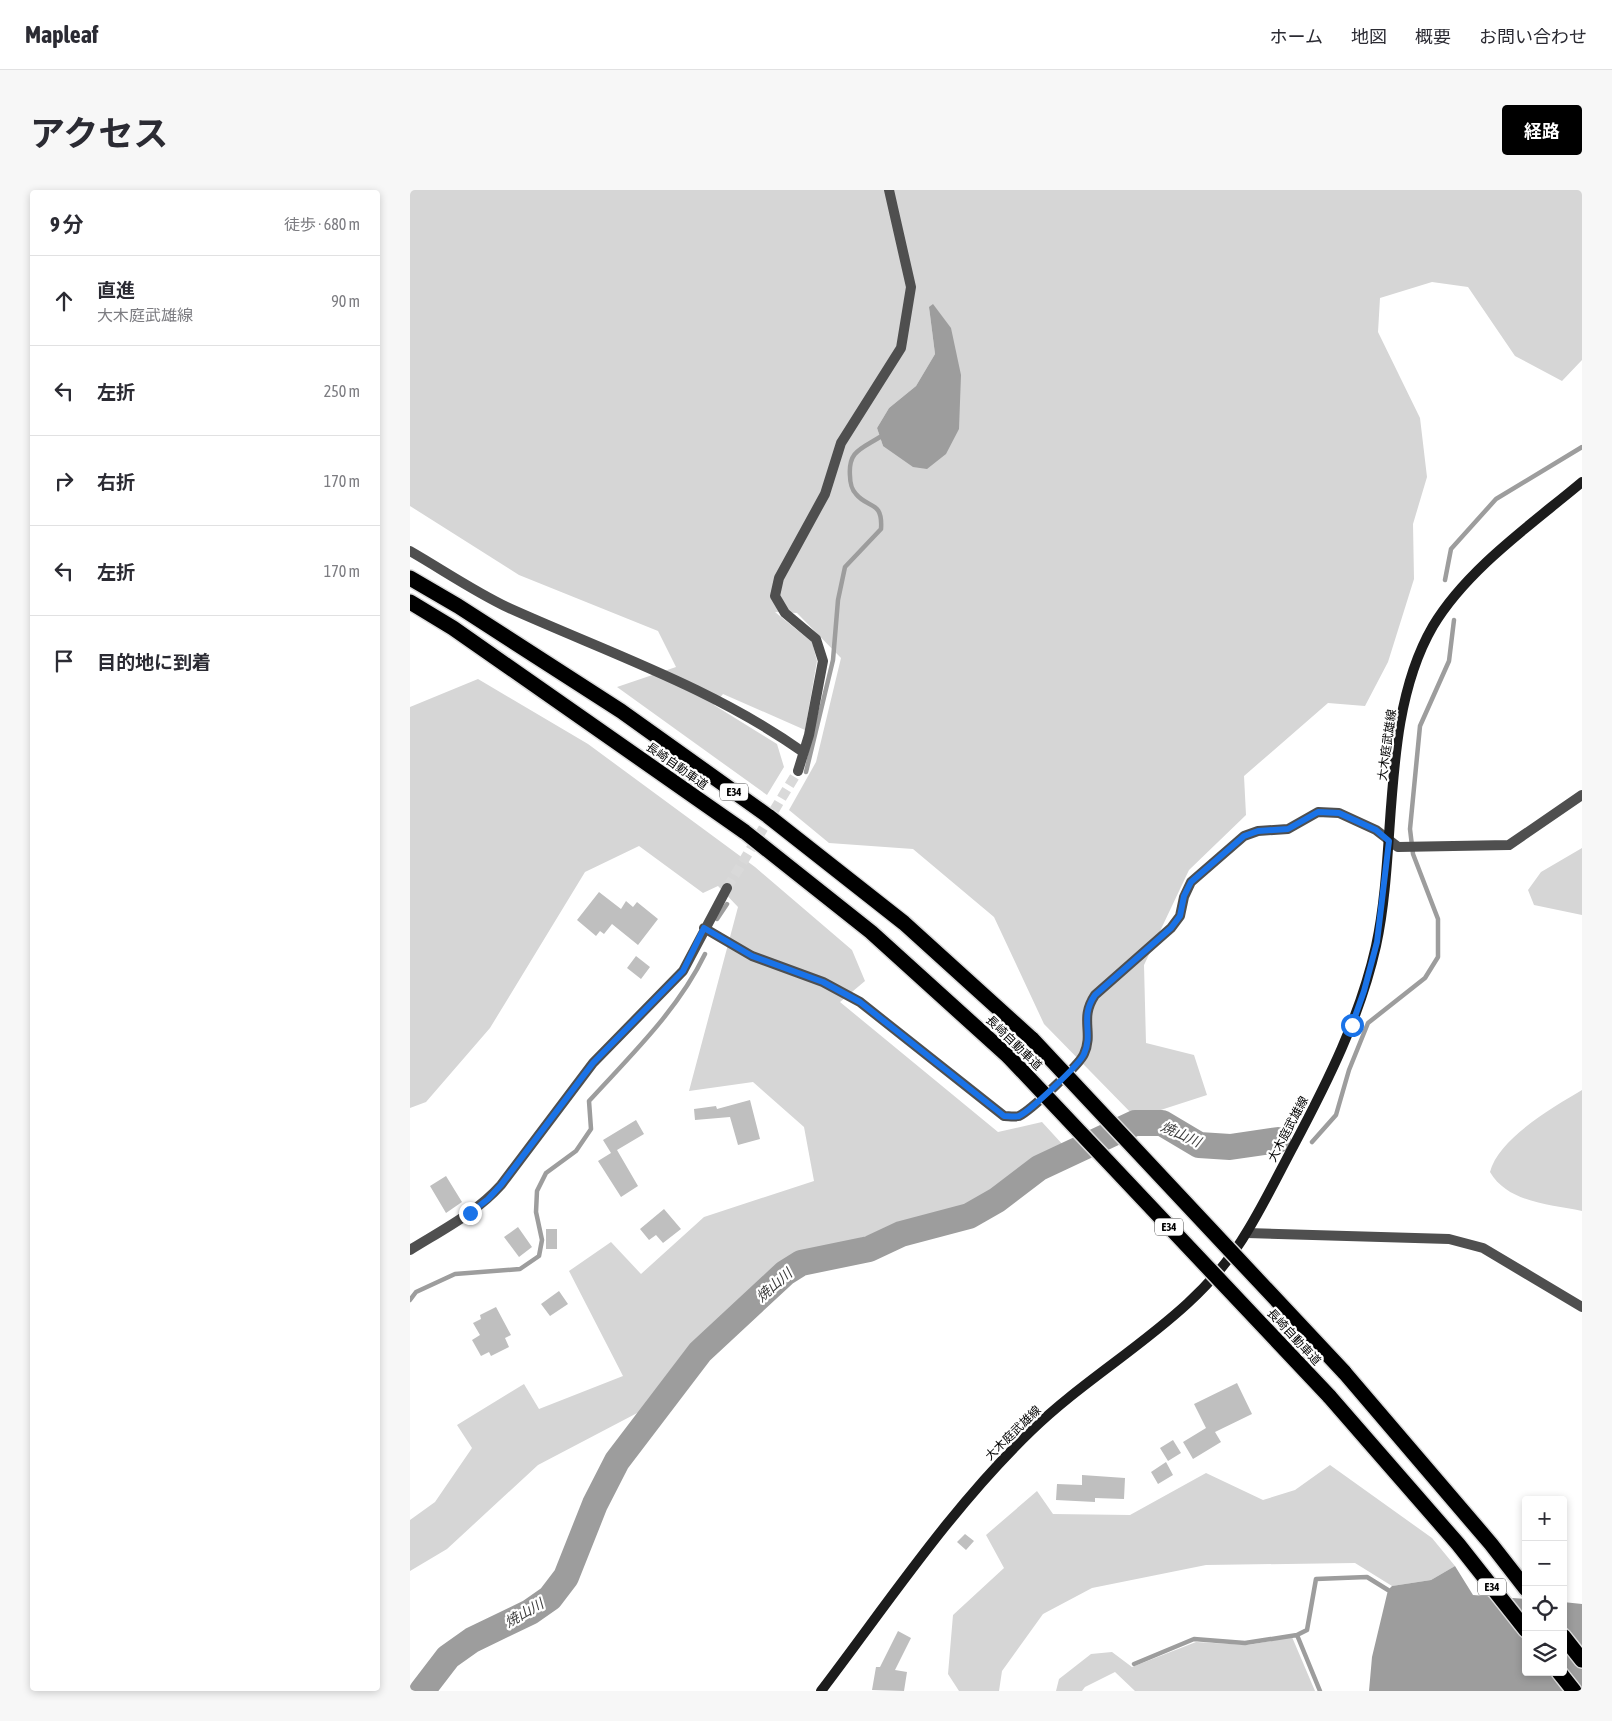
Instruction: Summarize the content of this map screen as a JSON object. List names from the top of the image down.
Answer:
{
  "streets": {
    "highway": ["長崎自動車道", "E34"],
    "main road": ["大木庭武雄線"]
  },
  "water": ["焼山川"],
  "page": {
    "header": "Mapleaf",
    "nav": [
      "ホーム",
      "地図",
      "概要",
      "お問い合わせ"
    ],
    "title": "アクセス",
    "buttons": "経路",
    "heading": ["9 分", "徒歩 · 680 m"],
    "list": [
      ["直進", "大木庭武雄線", "90 m"],
      ["左折", "250 m"],
      ["右折", "170 m"],
      ["左折", "170 m"],
      "目的地に到着"
    ],
    "map_buttons": ["+", "−"]
  }
}
